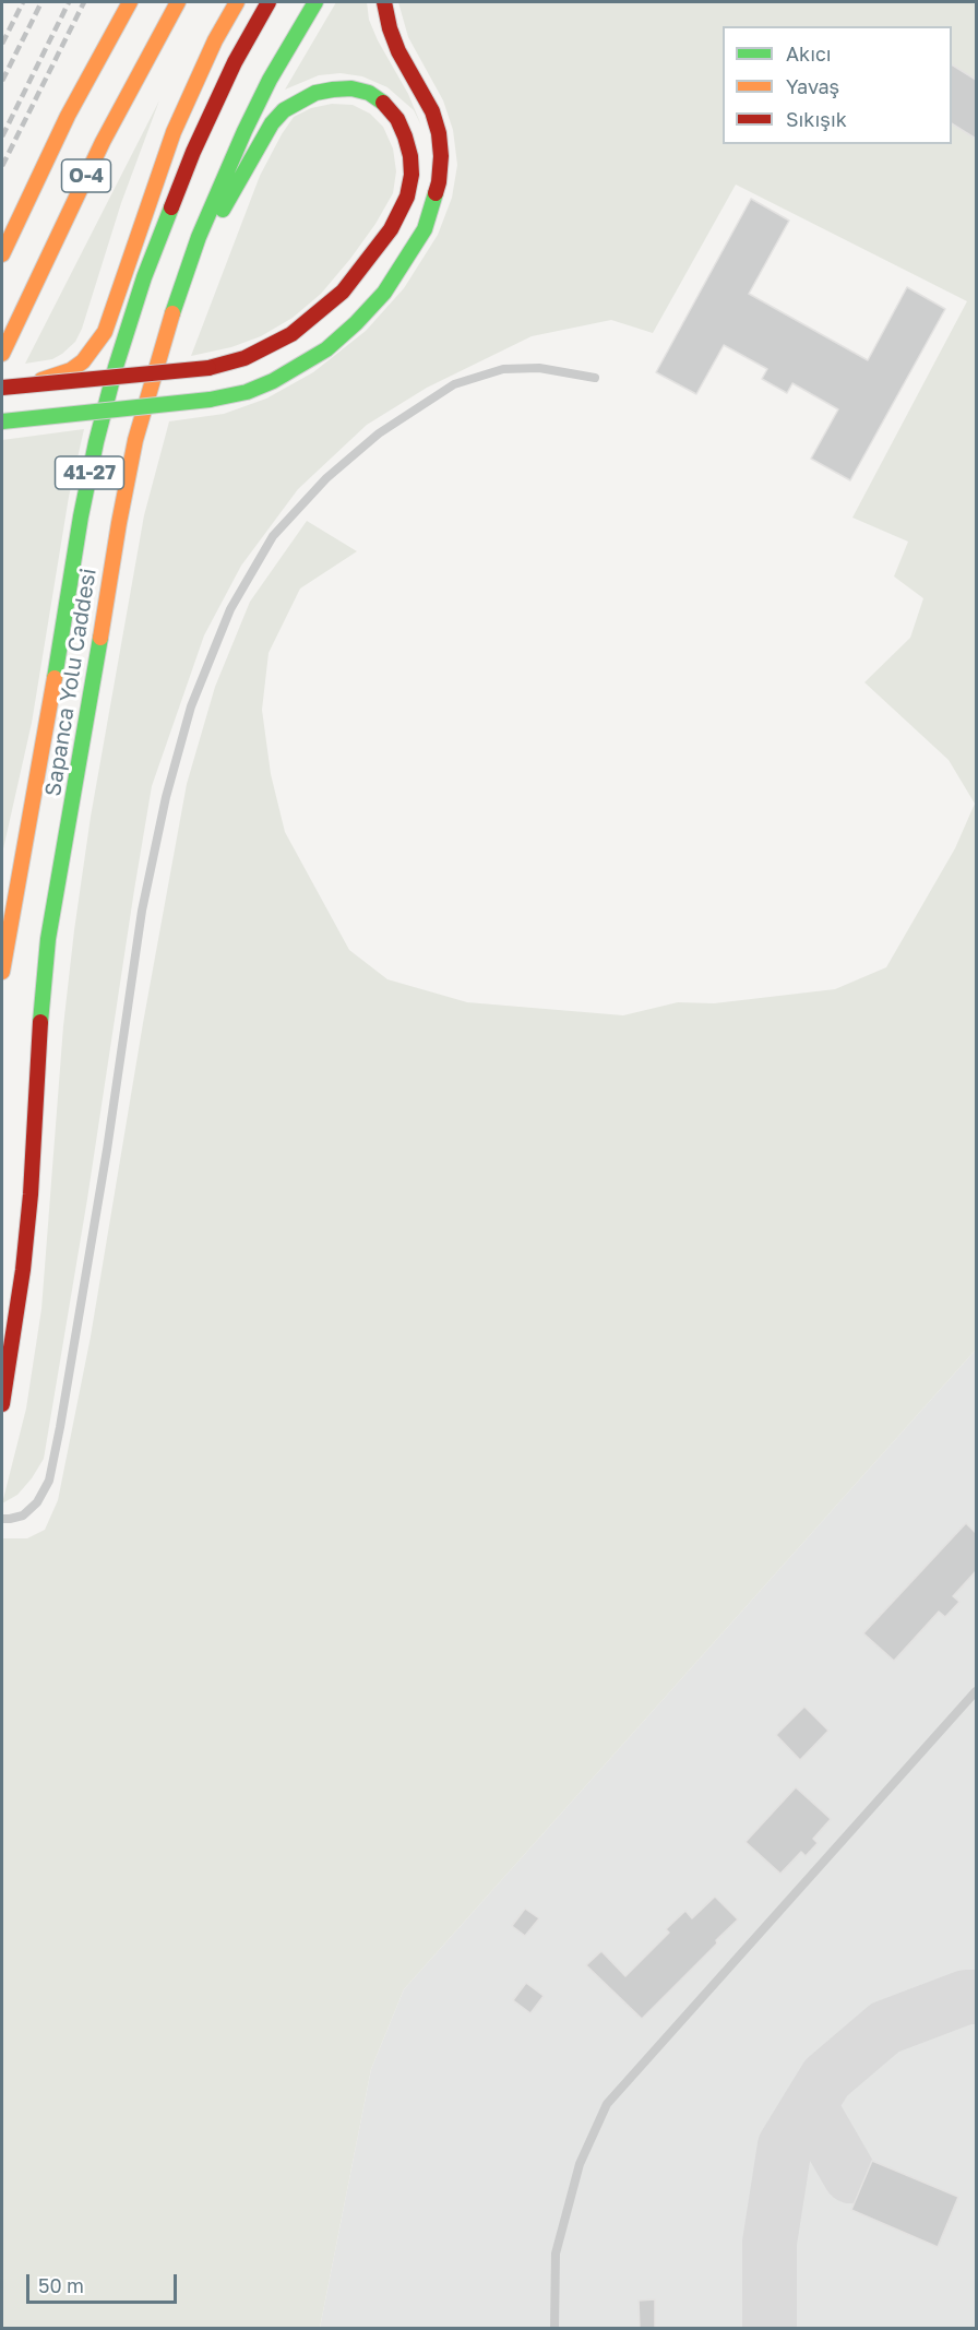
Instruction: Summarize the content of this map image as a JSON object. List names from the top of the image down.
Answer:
{
  "streets": {
    "main road": ["O-4", "41-27", "Sapanca Yolu Caddesi"]
  },
  "legend": ["Akıcı", "Yavaş", "Sıkışık"],
  "scale_bar": "50 m"
}
